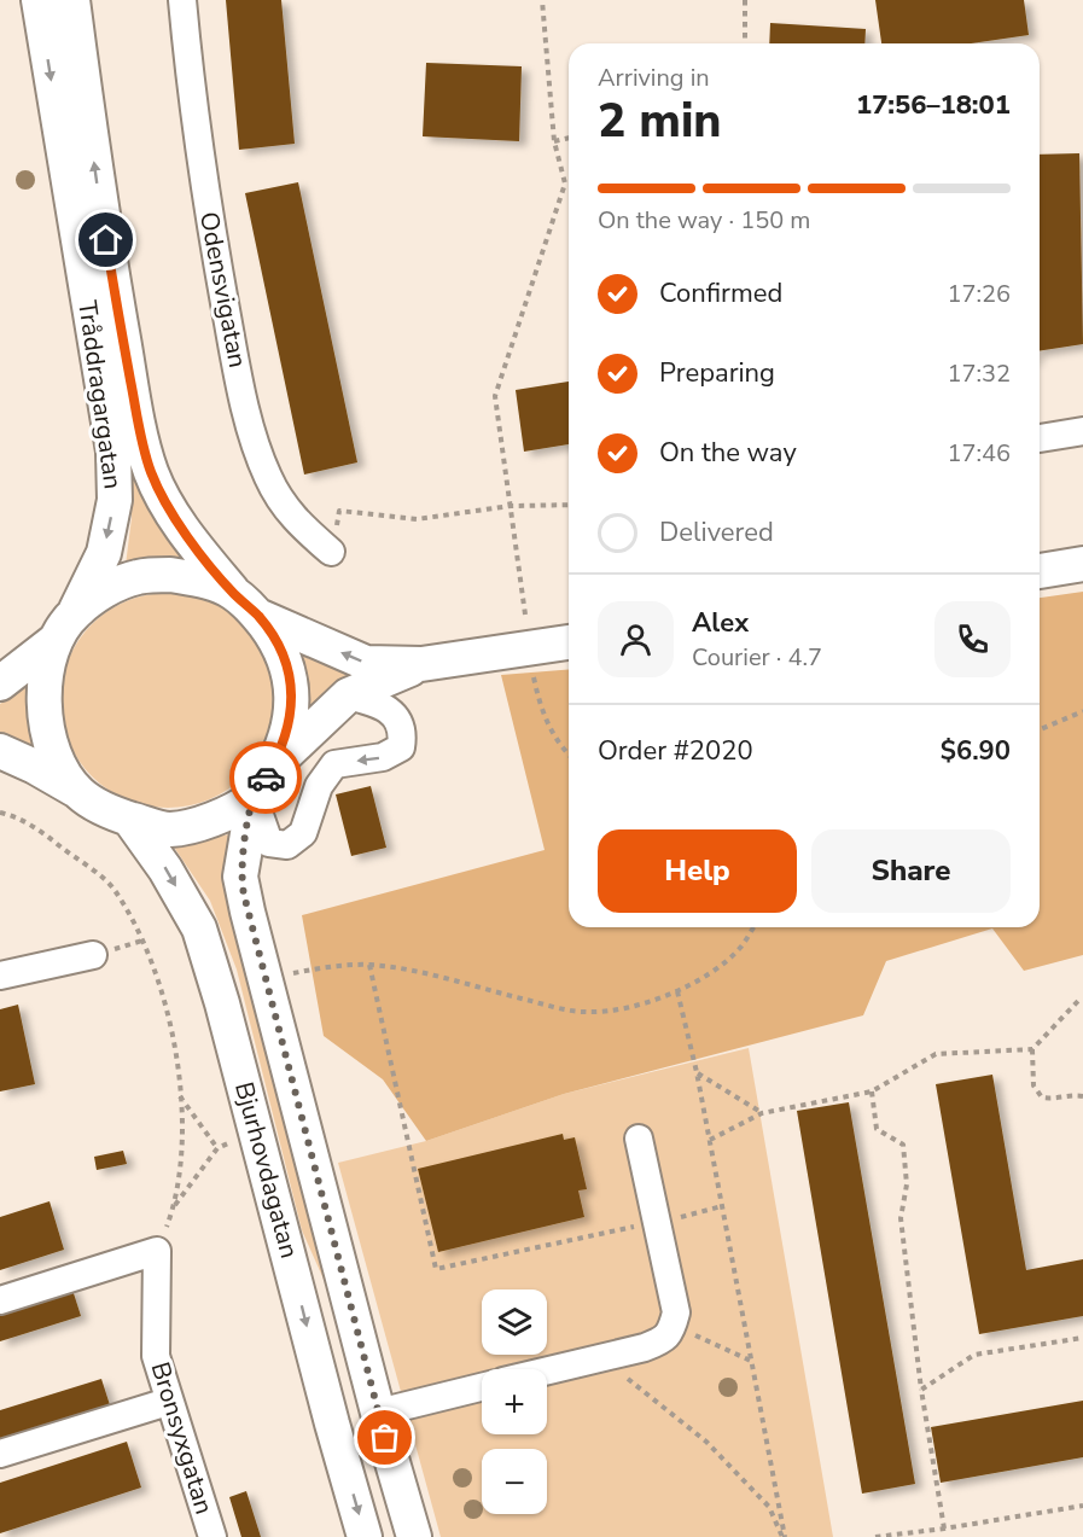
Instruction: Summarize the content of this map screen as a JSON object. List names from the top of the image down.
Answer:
{
  "streets": {
    "main road": ["Tråddragargatan", "Bjurhovdagatan"],
    "street": ["Odensvigatan", "Bronsyxgatan"]
  },
  "crossings": [
    ["Tråddragargatan", "Bjurhovdagatan"]
  ],
  "page": {
    "heading": ["2 min", "Arriving in", "17:56–18:01"],
    "panel": [
      "Alex",
      "Courier · 4.7",
      "Order #2020",
      "$6.90"
    ],
    "bar": "On the way · 150 m",
    "list": [
      ["Confirmed", "17:26"],
      ["Preparing", "17:32"],
      ["On the way", "17:46"],
      "Delivered"
    ],
    "buttons": ["Help", "Share"],
    "map_buttons": ["+", "−"]
  }
}
